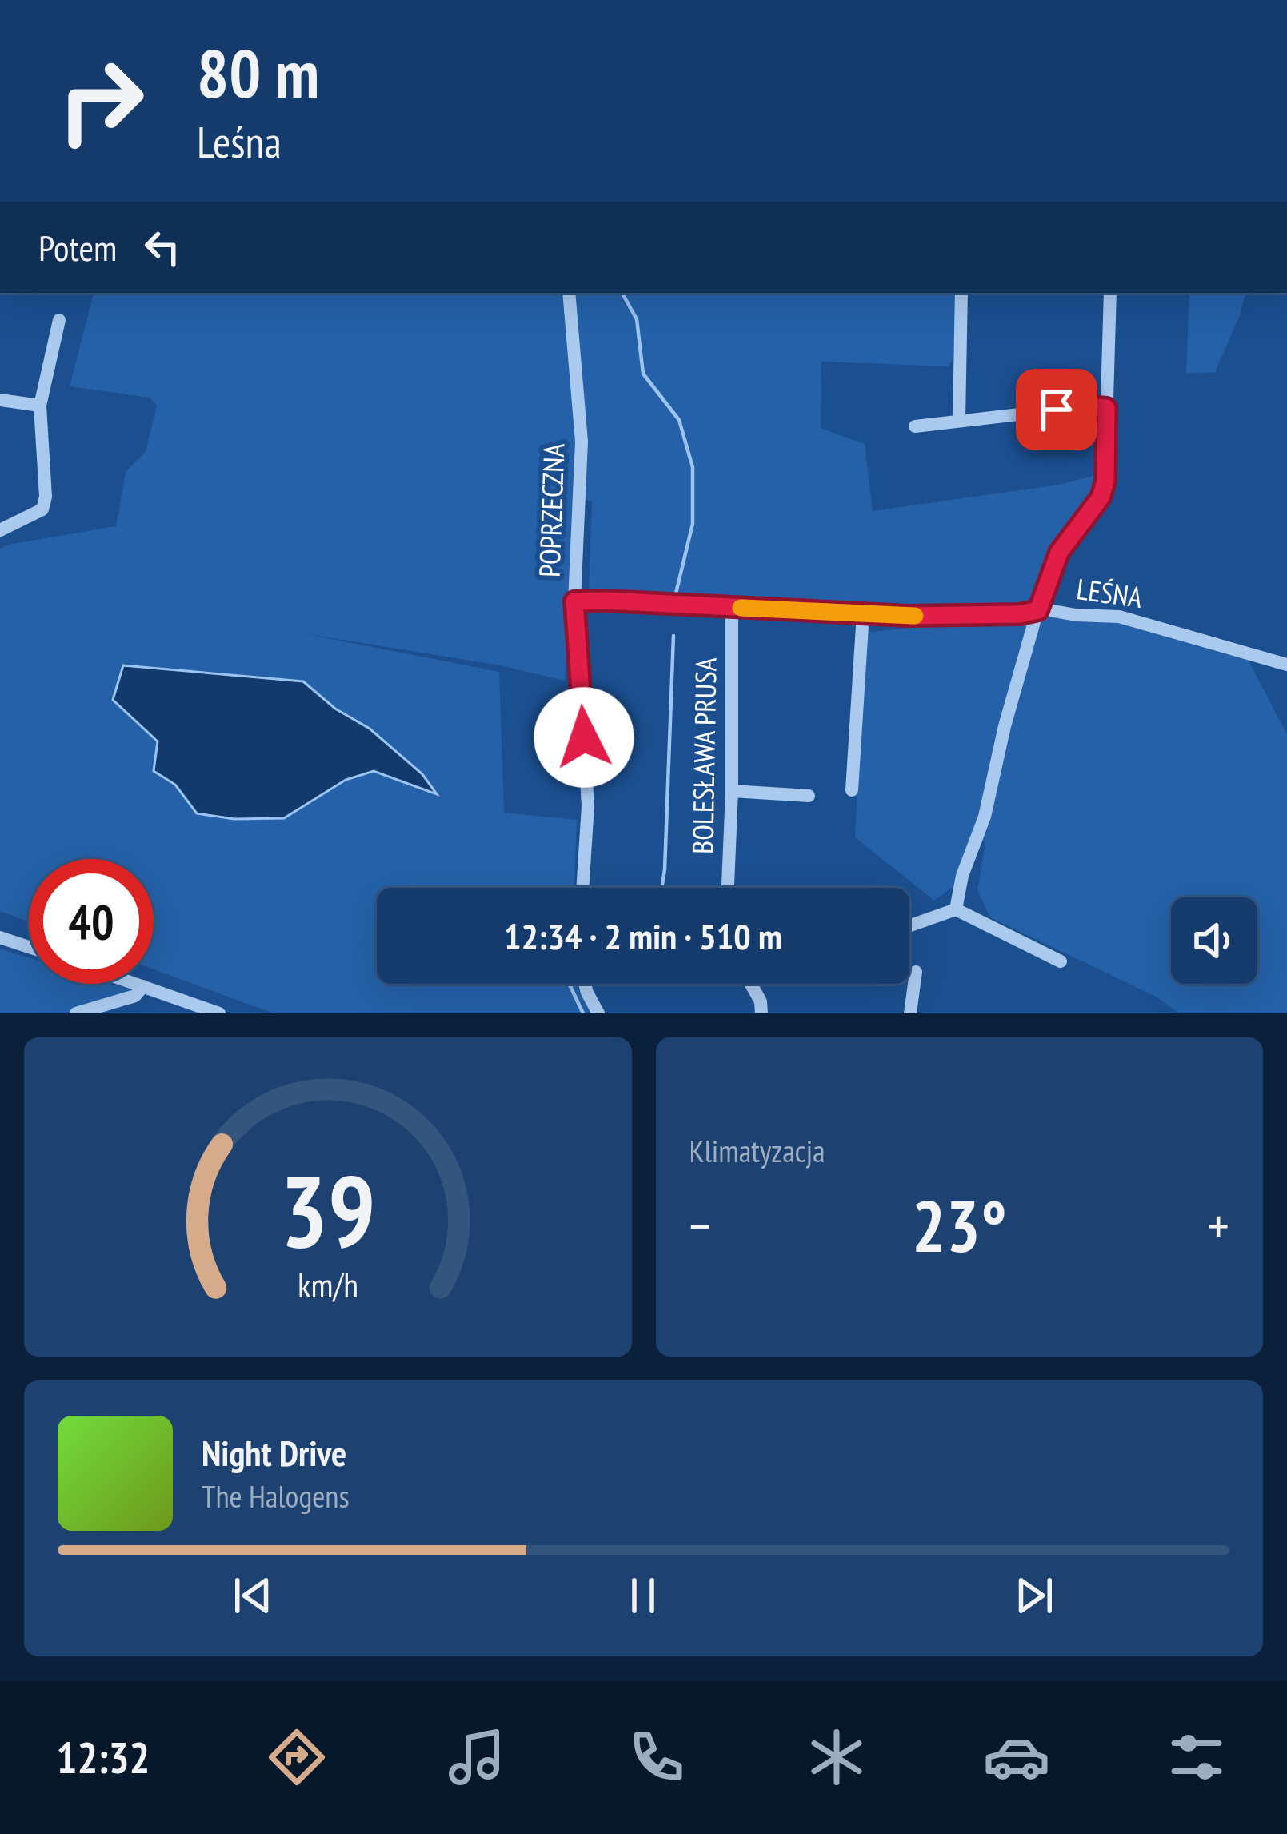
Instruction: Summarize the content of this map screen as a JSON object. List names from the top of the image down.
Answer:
{
  "streets": {
    "street": ["POPRZECZNA", "LEŚNA", "BOLESŁAWA PRUSA"]
  },
  "crossings": [
    ["POPRZECZNA", "LEŚNA"],
    ["LEŚNA", "BOLESŁAWA PRUSA"]
  ],
  "page": {
    "turn": ["80 m", "Leśna"],
    "then": "Potem",
    "limit": "40",
    "trip": "12:34 · 2 min · 510 m",
    "tile": "Klimatyzacja",
    "heat": ["−", "23°", "+"],
    "song": ["Night Drive", "The Halogens"],
    "tabs": "12:32",
    "gauge": ["39", "km/h"]
  }
}
